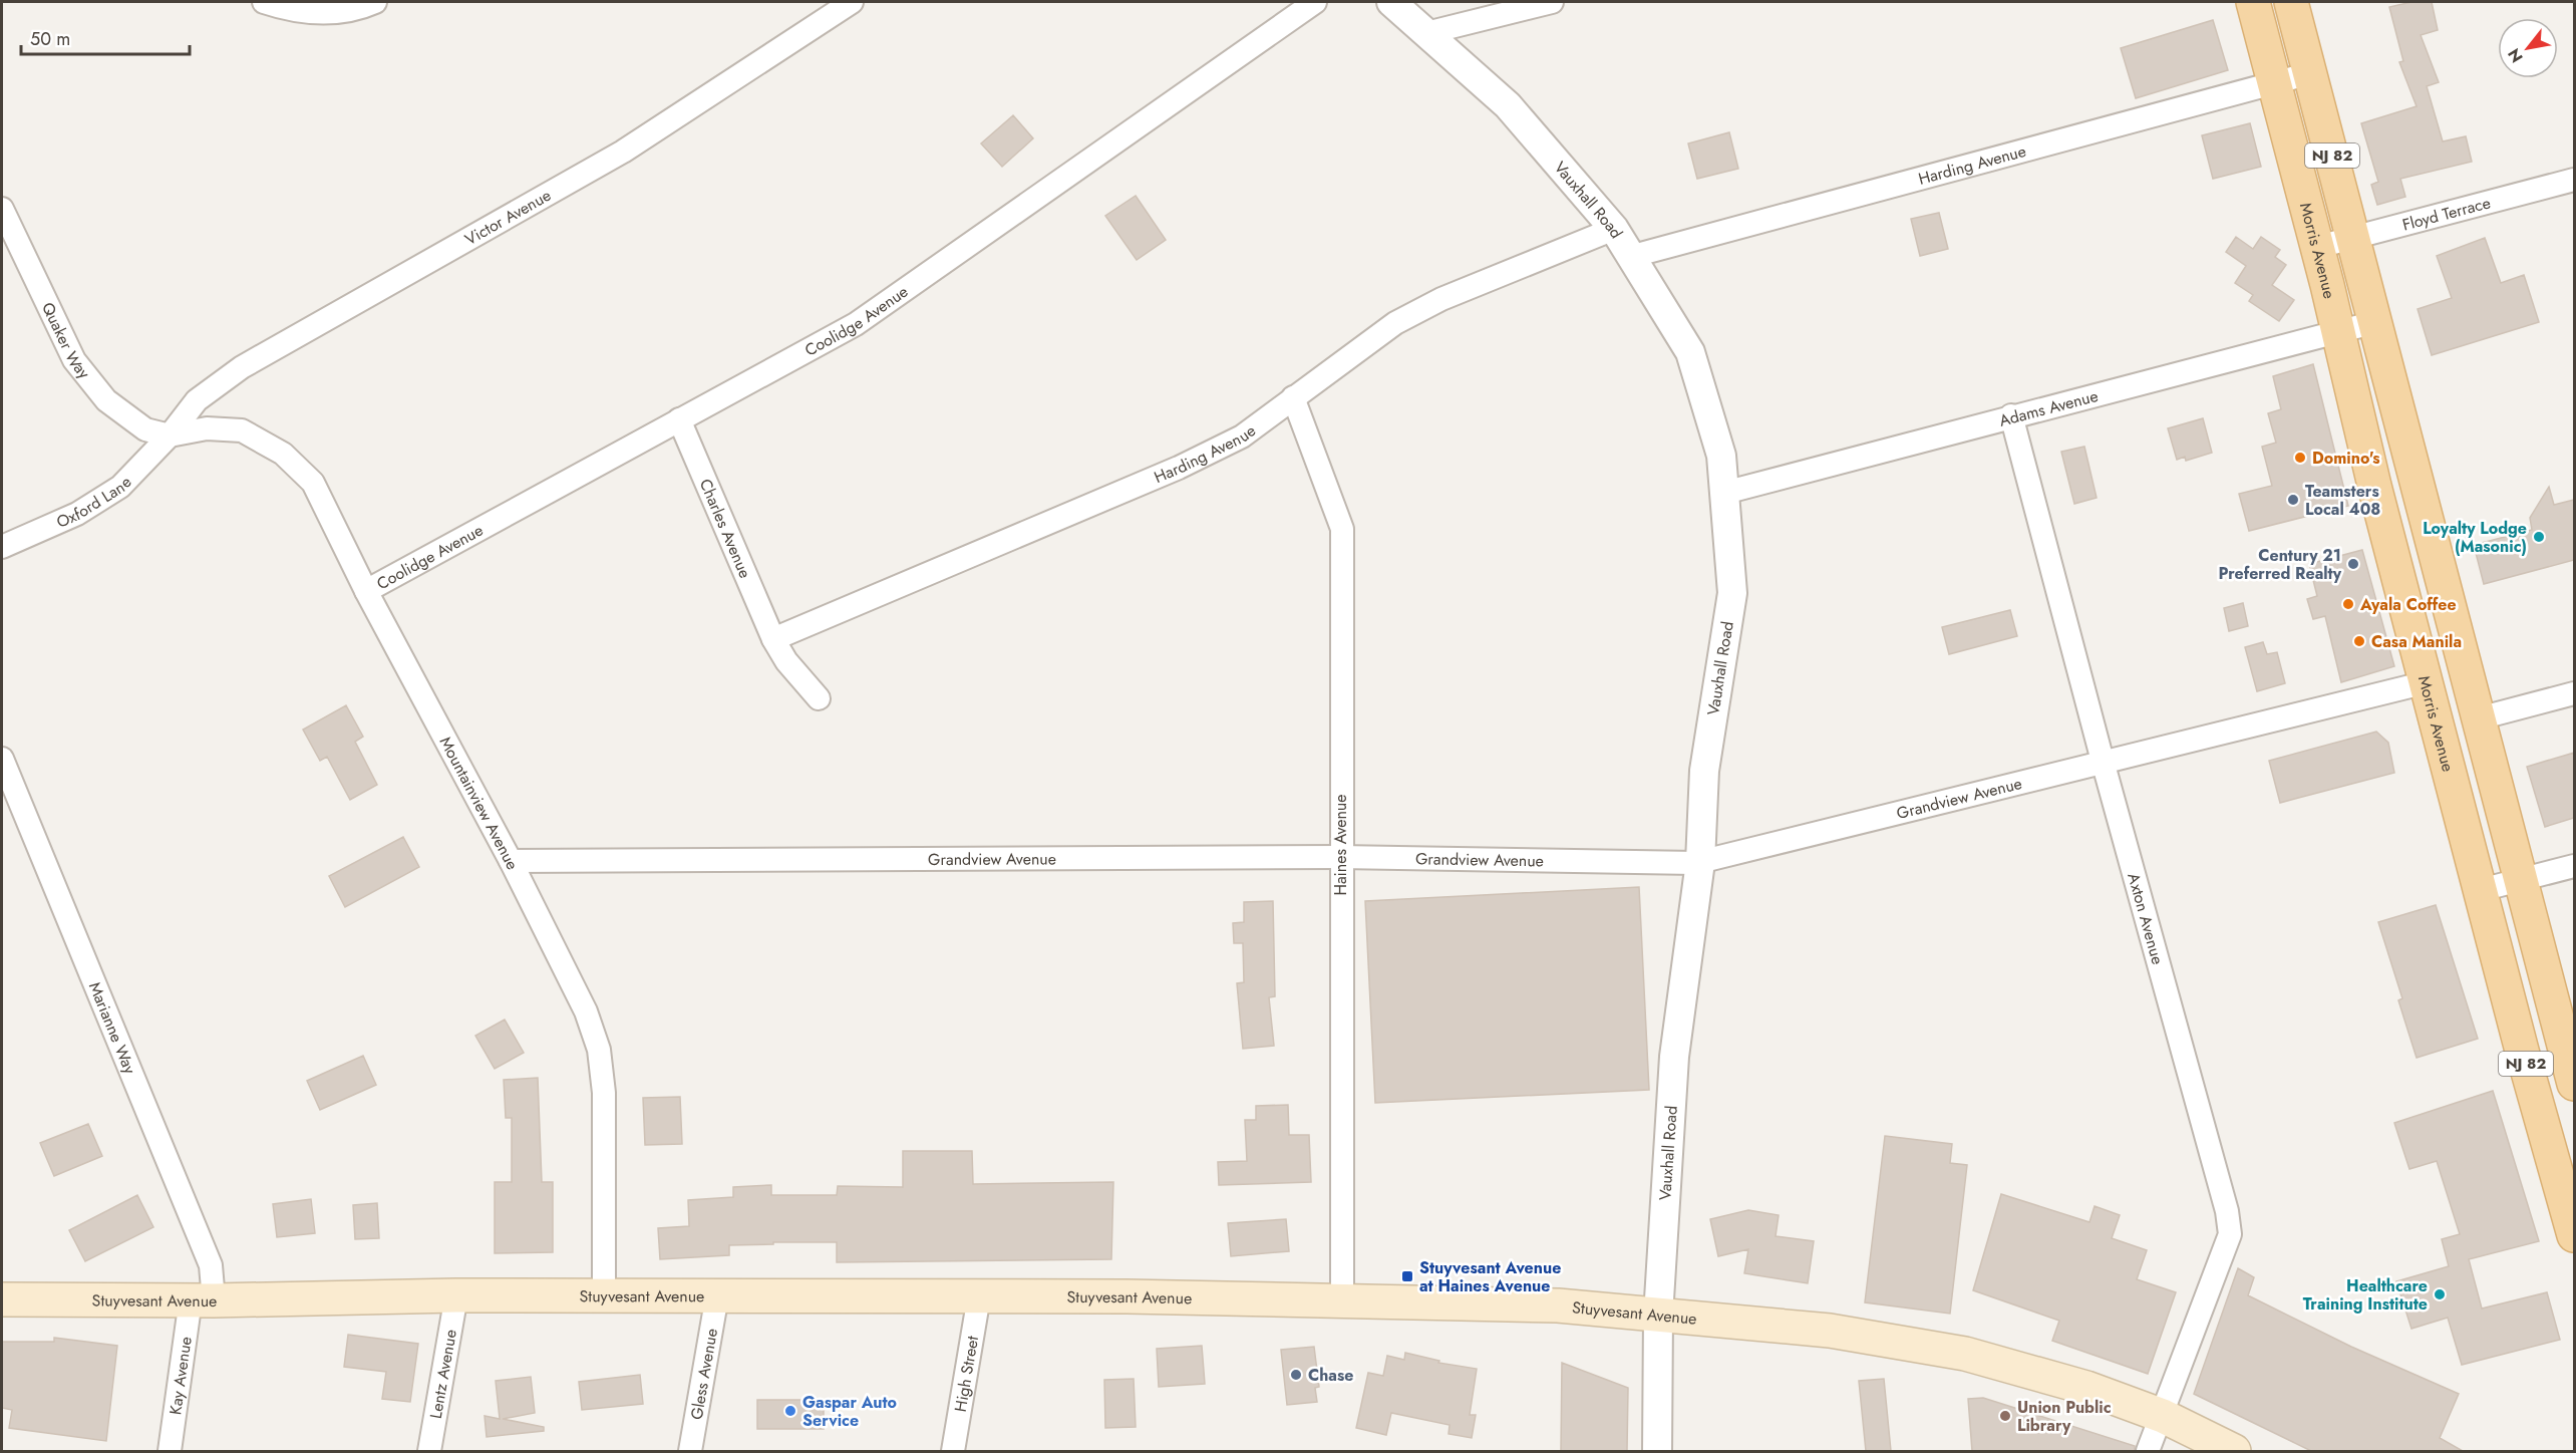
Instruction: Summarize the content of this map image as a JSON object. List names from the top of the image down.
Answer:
{
  "streets": {
    "main road": ["NJ 82", "Morris Avenue", "Stuyvesant Avenue"],
    "street": [
      "Harding Avenue",
      "Vauxhall Road",
      "Floyd Terrace",
      "Victor Avenue",
      "Coolidge Avenue",
      "Quaker Way",
      "Adams Avenue",
      "Oxford Lane",
      "Charles Avenue",
      "Grandview Avenue",
      "Mountainview Avenue",
      "Haines Avenue",
      "Axton Avenue",
      "Marianne Way",
      "Lentz Avenue",
      "Gless Avenue",
      "High Street",
      "Kay Avenue"
    ]
  },
  "crossings": [
    ["NJ 82", "Harding Avenue"],
    ["NJ 82", "Floyd Terrace"],
    ["NJ 82", "Adams Avenue"],
    ["Harding Avenue", "Vauxhall Road"],
    ["Harding Avenue", "Morris Avenue"],
    ["Harding Avenue", "Charles Avenue"],
    ["Harding Avenue", "Haines Avenue"],
    ["Vauxhall Road", "Adams Avenue"],
    ["Vauxhall Road", "Grandview Avenue"],
    ["Vauxhall Road", "Stuyvesant Avenue"],
    ["Floyd Terrace", "Morris Avenue"],
    ["Victor Avenue", "Quaker Way"],
    ["Victor Avenue", "Oxford Lane"],
    ["Victor Avenue", "Mountainview Avenue"],
    ["Morris Avenue", "Adams Avenue"],
    ["Morris Avenue", "Grandview Avenue"],
    ["Coolidge Avenue", "Charles Avenue"],
    ["Coolidge Avenue", "Mountainview Avenue"],
    ["Quaker Way", "Oxford Lane"],
    ["Quaker Way", "Mountainview Avenue"],
    ["Adams Avenue", "Axton Avenue"],
    ["Oxford Lane", "Mountainview Avenue"],
    ["Grandview Avenue", "Mountainview Avenue"],
    ["Grandview Avenue", "Haines Avenue"],
    ["Grandview Avenue", "Axton Avenue"],
    ["Mountainview Avenue", "Stuyvesant Avenue"],
    ["Haines Avenue", "Stuyvesant Avenue"],
    ["Axton Avenue", "Stuyvesant Avenue"],
    ["Marianne Way", "Stuyvesant Avenue"],
    ["Marianne Way", "Kay Avenue"],
    ["Stuyvesant Avenue", "Lentz Avenue"],
    ["Stuyvesant Avenue", "Gless Avenue"],
    ["Stuyvesant Avenue", "High Street"],
    ["Stuyvesant Avenue", "Kay Avenue"]
  ],
  "places": {
    "other": [
      "Domino's",
      "Teamsters Local 408",
      "Loyalty Lodge (Masonic)",
      "Century 21 Preferred Realty",
      "Ayala Coffee",
      "Casa Manila",
      "Healthcare Training Institute",
      "Chase",
      "Gaspar Auto Service",
      "Union Public Library"
    ],
    "transit": ["Stuyvesant Avenue at Haines Avenue"]
  },
  "scale_bar": "50 m",
  "north": "bottom left"
}
